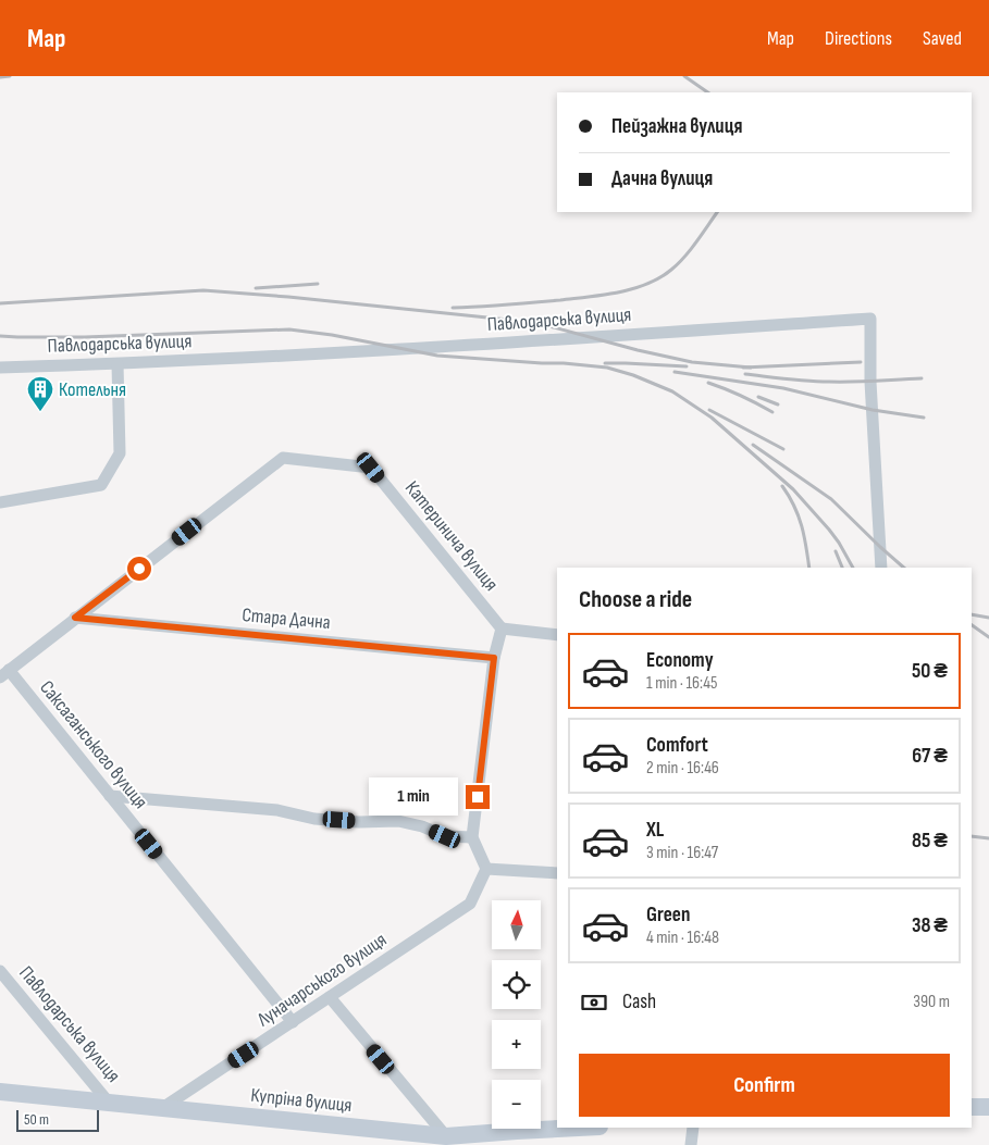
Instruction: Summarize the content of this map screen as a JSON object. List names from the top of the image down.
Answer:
{
  "streets": {
    "main road": ["Купріна вулиця"],
    "street": [
      "Павлодарська вулиця",
      "Катеринича вулиця",
      "Стара Дачна",
      "Саксаганського вулиця",
      "Луначарського вулиця"
    ]
  },
  "crossings": [
    ["Павлодарська вулиця", "Купріна вулиця"],
    ["Катеринича вулиця", "Стара Дачна"],
    ["Саксаганського вулиця", "Луначарського вулиця"],
    ["Луначарського вулиця", "Купріна вулиця"]
  ],
  "places": {
    "building": ["Котельня"]
  },
  "scale_bar": "50 m",
  "north": "top",
  "page": {
    "header": "Map",
    "nav": ["Map", "Directions", "Saved"],
    "banner": ["Пейзажна вулиця", "Дачна вулиця"],
    "heading": "Choose a ride",
    "list": [
      {
        "name": "Economy",
        "note": "1 min · 16:45",
        "value": "50 ₴"
      },
      {
        "name": "Comfort",
        "note": "2 min · 16:46",
        "value": "67 ₴"
      },
      {
        "name": "XL",
        "note": "3 min · 16:47",
        "value": "85 ₴"
      },
      {
        "name": "Green",
        "note": "4 min · 16:48",
        "value": "38 ₴"
      }
    ],
    "bubble": "1 min",
    "map_buttons": ["+", "−"],
    "pay": ["Cash", "390 m"],
    "buttons": "Confirm",
    "scale": "50 m"
  }
}
